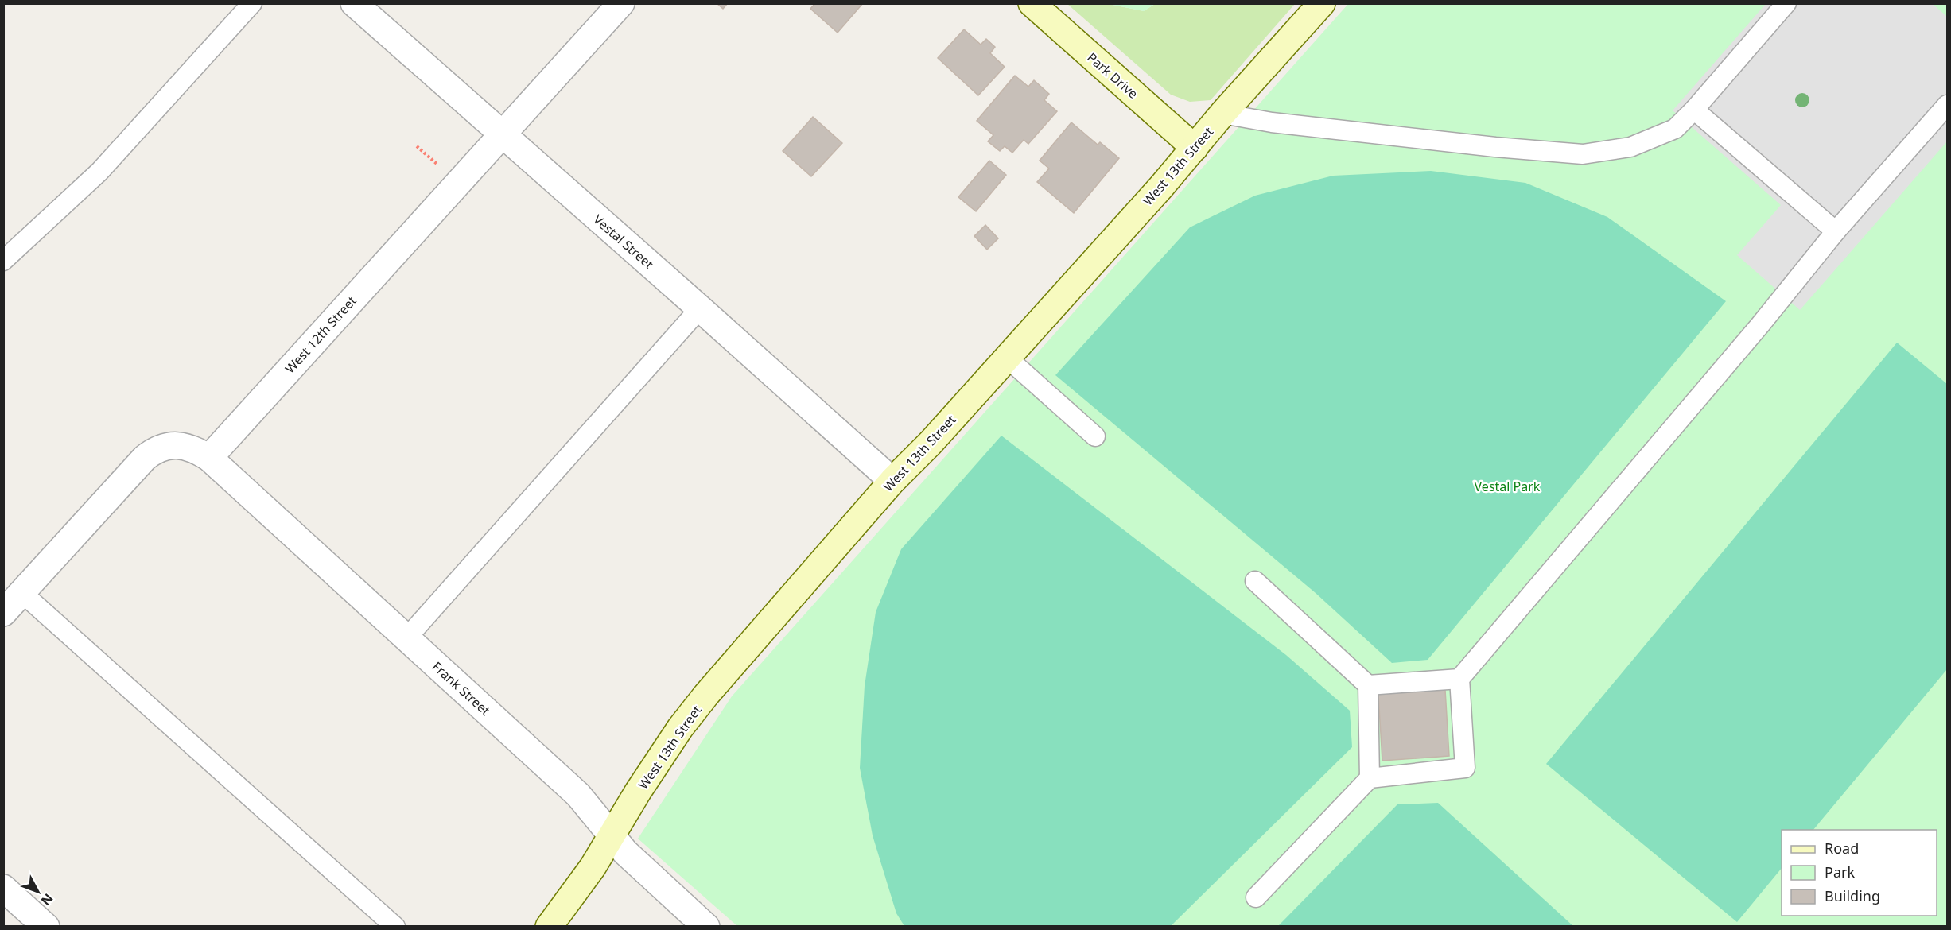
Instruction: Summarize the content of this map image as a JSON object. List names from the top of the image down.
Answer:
{
  "streets": {
    "street": [
      "Park Drive",
      "West 13th Street",
      "Vestal Street",
      "West 12th Street",
      "Frank Street"
    ]
  },
  "crossings": [
    ["Park Drive", "West 13th Street"],
    ["West 13th Street", "Vestal Street"],
    ["West 13th Street", "Frank Street"],
    ["Vestal Street", "West 12th Street"],
    ["West 12th Street", "Frank Street"]
  ],
  "parks": ["Vestal Park"],
  "legend": ["Road", "Park", "Building"],
  "north": "bottom right"
}
